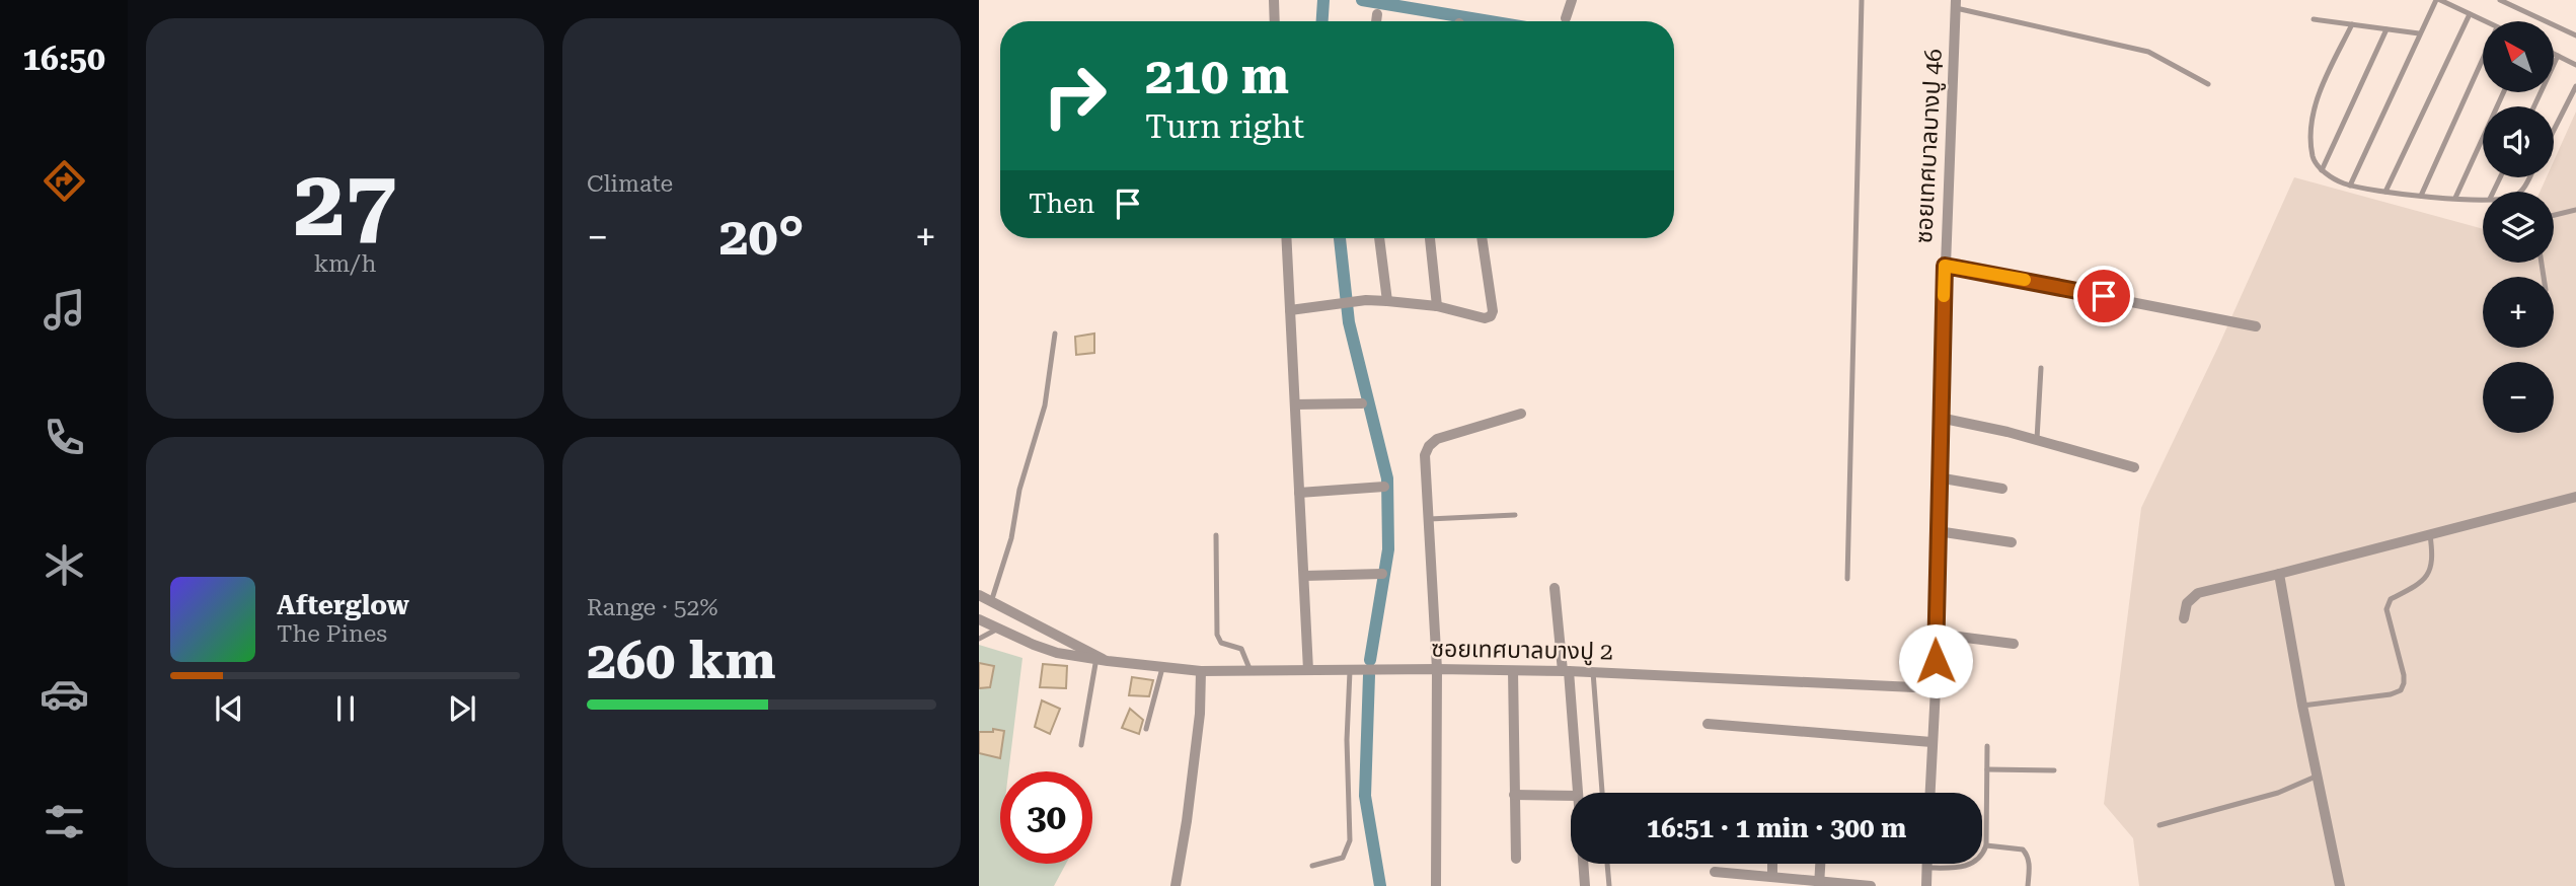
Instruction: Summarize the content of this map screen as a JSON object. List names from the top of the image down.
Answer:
{
  "streets": {
    "street": ["ซอยเทศบาลบางปู 46", "ซอยเทศบาลบางปู 2"]
  },
  "crossings": [
    ["ซอยเทศบาลบางปู 46", "ซอยเทศบาลบางปู 2"]
  ],
  "north": "top left",
  "page": {
    "tabs": "16:50",
    "tile": [
      ["27", "km/h"],
      "Climate",
      ["Range · 52%", "260 km"]
    ],
    "map_buttons": ["+", "−"],
    "turn": ["210 m", "Turn right"],
    "then": "Then",
    "heat": ["−", "20°", "+"],
    "song": ["Afterglow", "The Pines"],
    "limit": "30",
    "trip": "16:51 · 1 min · 300 m"
  }
}
